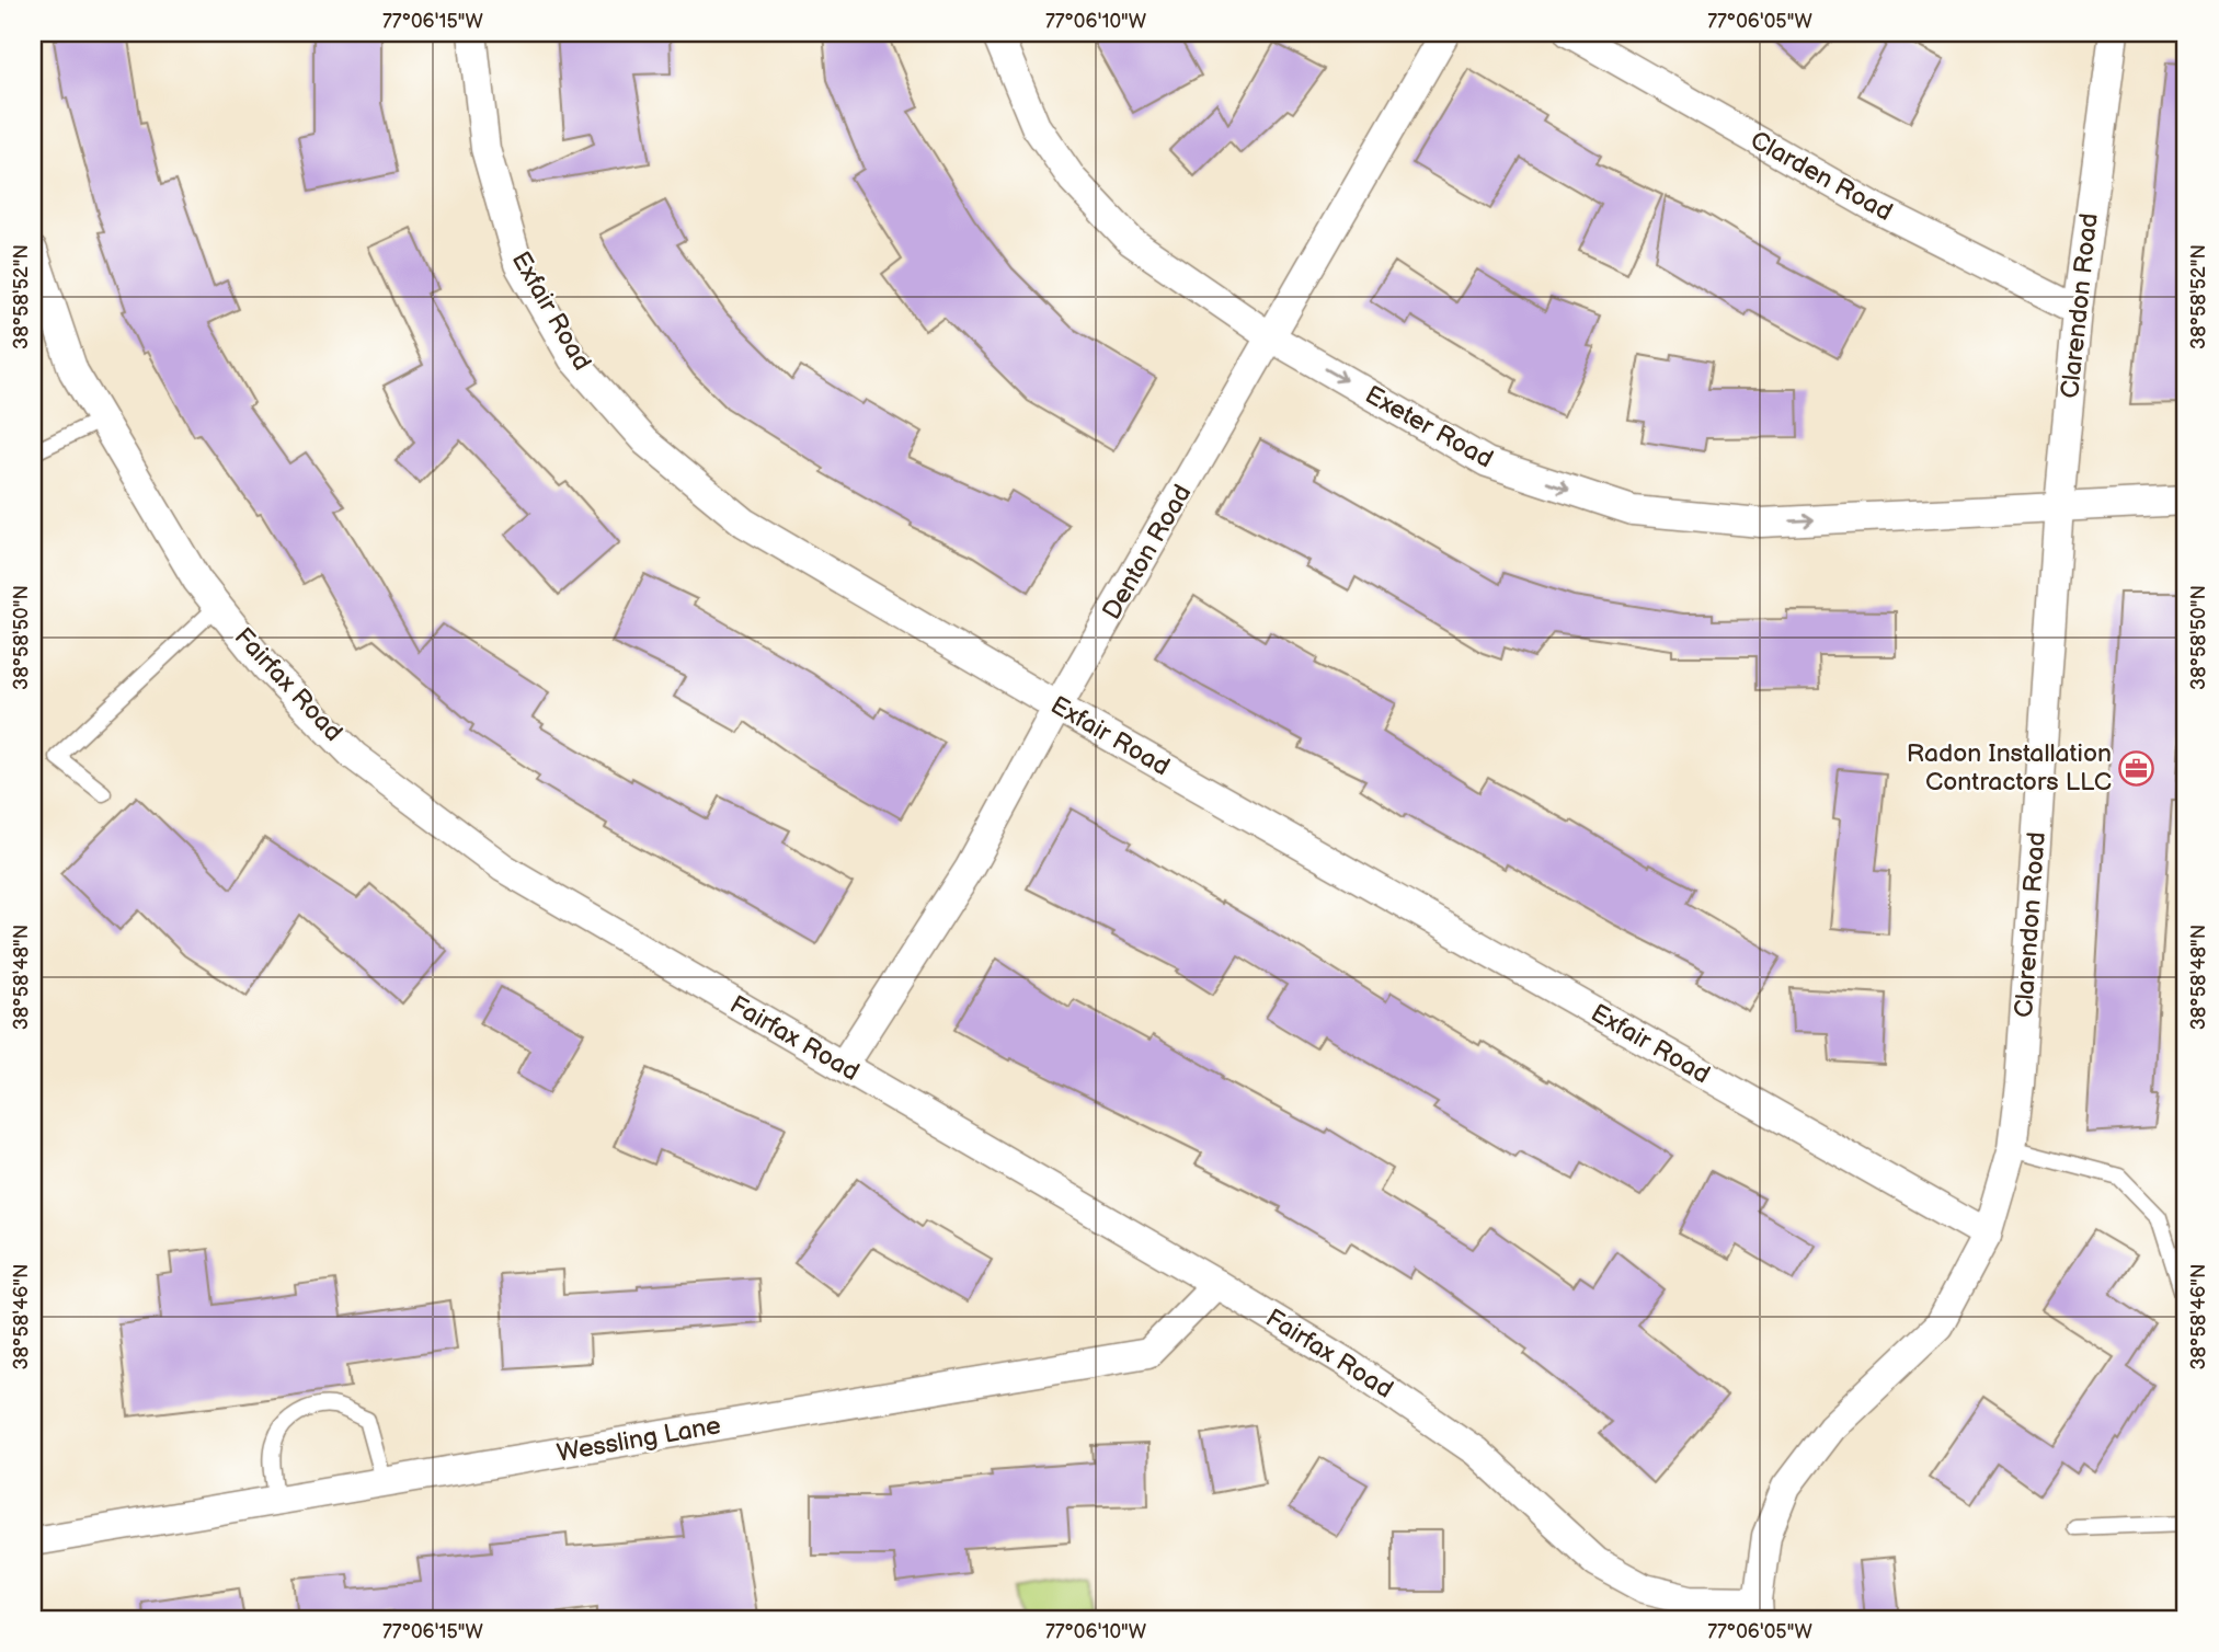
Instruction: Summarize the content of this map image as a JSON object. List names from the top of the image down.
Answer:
{
  "streets": {
    "street": [
      "Clarden Road",
      "Clarendon Road",
      "Exfair Road",
      "Exeter Road",
      "Denton Road",
      "Fairfax Road",
      "Wessling Lane"
    ]
  },
  "crossings": [
    ["Clarden Road", "Clarendon Road"],
    ["Clarendon Road", "Exfair Road"],
    ["Clarendon Road", "Exeter Road"],
    ["Clarendon Road", "Fairfax Road"],
    ["Exfair Road", "Denton Road"],
    ["Exeter Road", "Denton Road"],
    ["Denton Road", "Fairfax Road"],
    ["Fairfax Road", "Wessling Lane"]
  ],
  "one_way": ["Exeter Road"],
  "places": {
    "office": ["Radon Installation Contractors LLC"]
  },
  "coordinates": [
    "77°06'15\"W",
    "77°06'10\"W",
    "77°06'05\"W",
    "38°58'52\"N",
    "38°58'50\"N",
    "38°58'48\"N",
    "38°58'46\"N"
  ]
}
